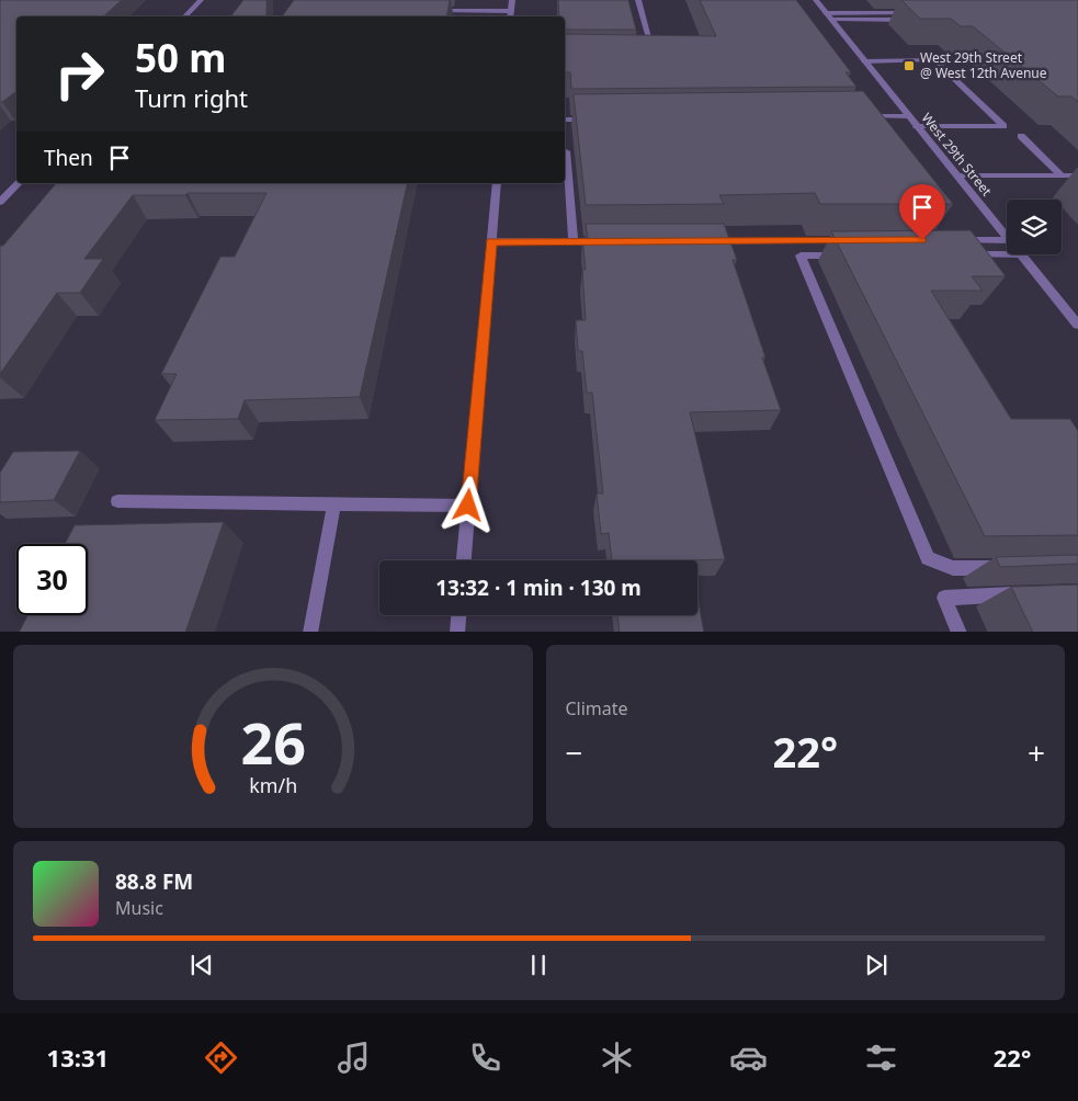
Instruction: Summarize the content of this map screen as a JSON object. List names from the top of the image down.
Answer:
{
  "streets": {
    "street": ["West 29th Street"]
  },
  "places": {
    "transit": ["West 29th Street @ West 12th Avenue"]
  },
  "page": {
    "turn": ["50 m", "Turn right"],
    "then": "Then",
    "limit": "30",
    "trip": "13:32 · 1 min · 130 m",
    "tile": "Climate",
    "heat": ["−", "22°", "+"],
    "song": ["88.8 FM", "Music"],
    "tabs": ["13:31", "22°"],
    "gauge": ["26", "km/h"]
  }
}
